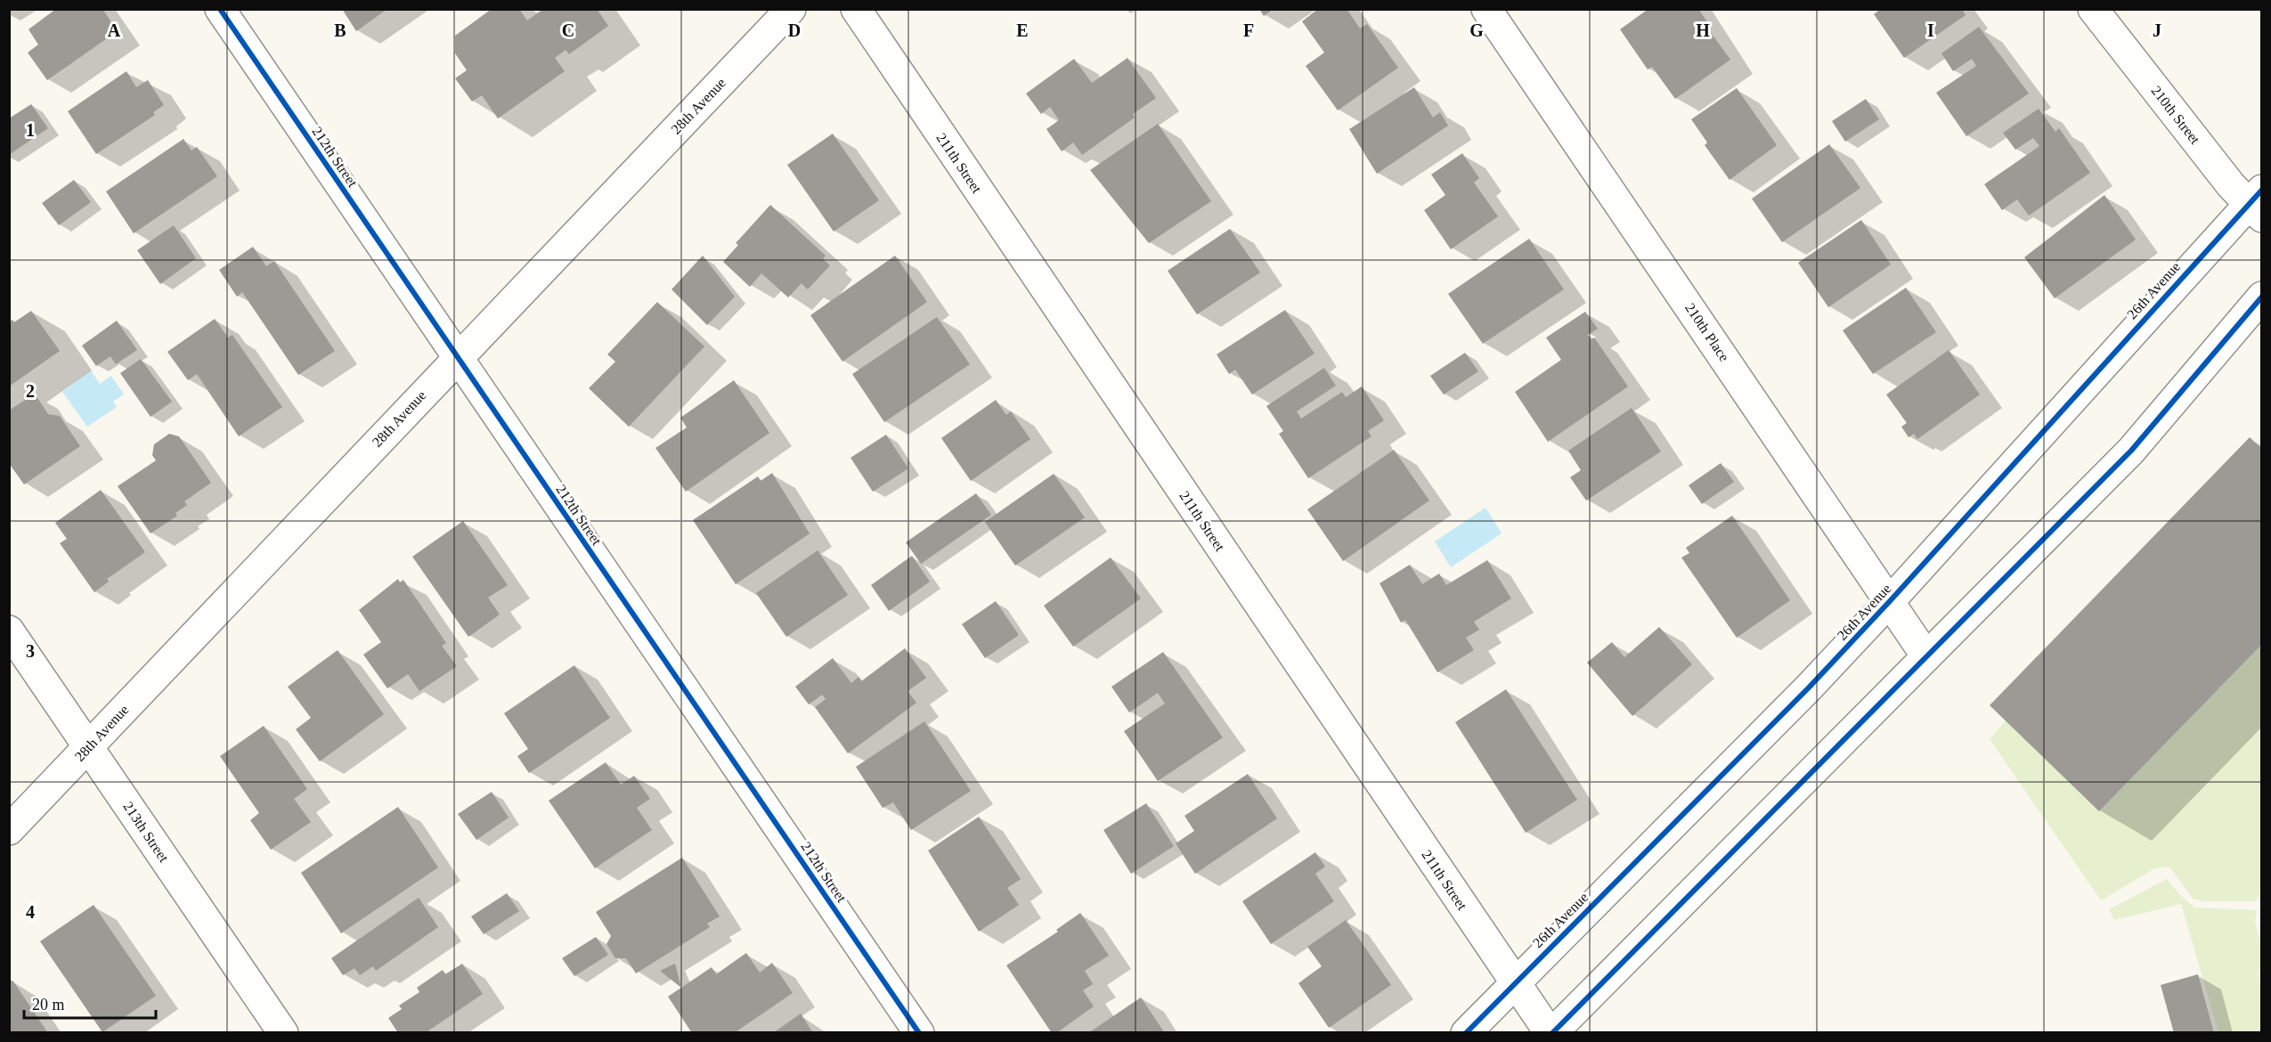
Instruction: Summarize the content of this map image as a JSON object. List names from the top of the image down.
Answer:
{
  "streets": {
    "street": [
      "28th Avenue",
      "210th Street",
      "212th Street",
      "211th Street",
      "26th Avenue",
      "210th Place",
      "213th Street"
    ]
  },
  "crossings": [
    ["28th Avenue", "212th Street"],
    ["28th Avenue", "213th Street"],
    ["210th Street", "26th Avenue"],
    ["211th Street", "26th Avenue"],
    ["26th Avenue", "210th Place"]
  ],
  "scale_bar": "20 m",
  "grid": {
    "columns": [
      "A",
      "B",
      "C",
      "D",
      "E",
      "F",
      "G",
      "H",
      "I",
      "J"
    ],
    "rows": [
      "1",
      "2",
      "3",
      "4"
    ]
  }
}
